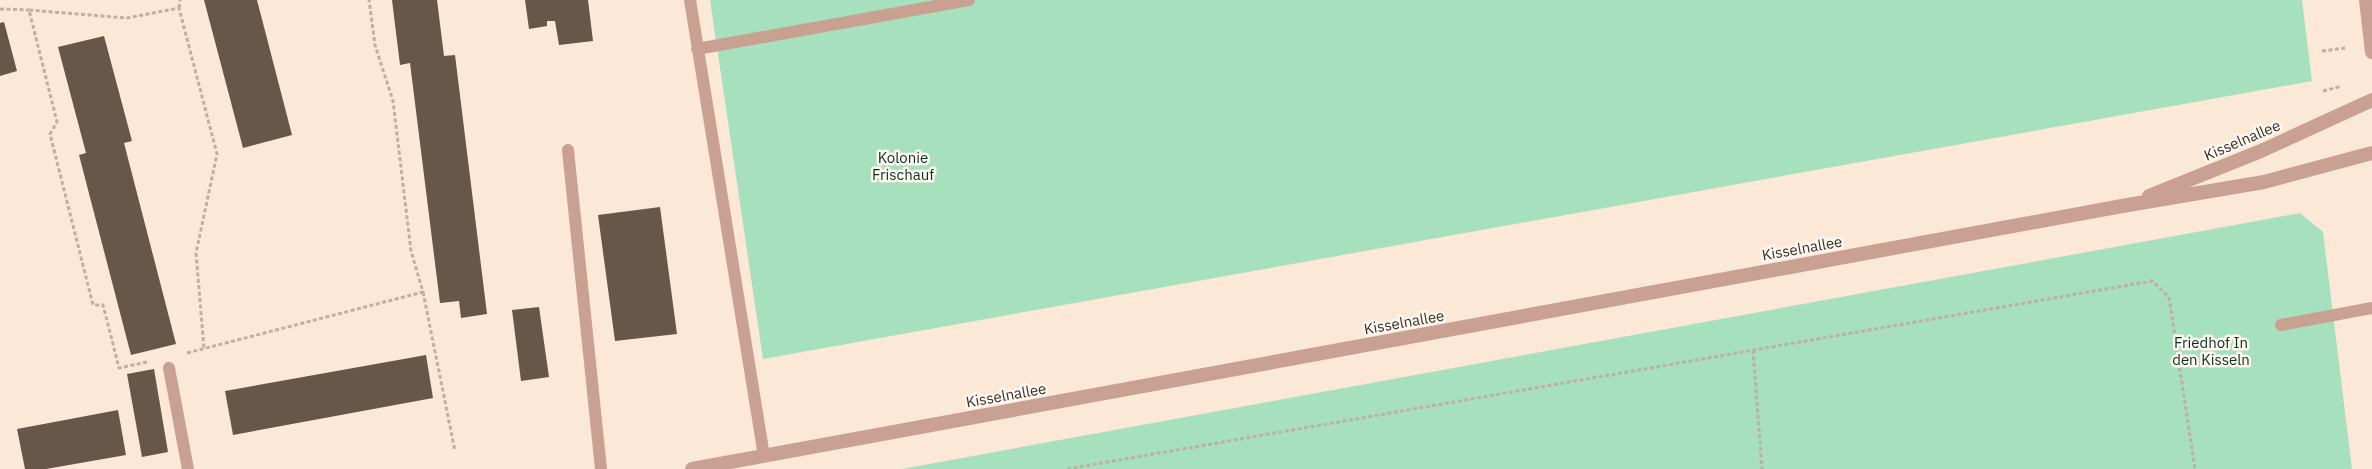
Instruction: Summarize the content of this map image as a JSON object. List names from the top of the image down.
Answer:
{
  "streets": {
    "street": ["Kisselnallee"]
  },
  "parks": ["Kolonie Frischauf", "Friedhof In den Kisseln"]
}
